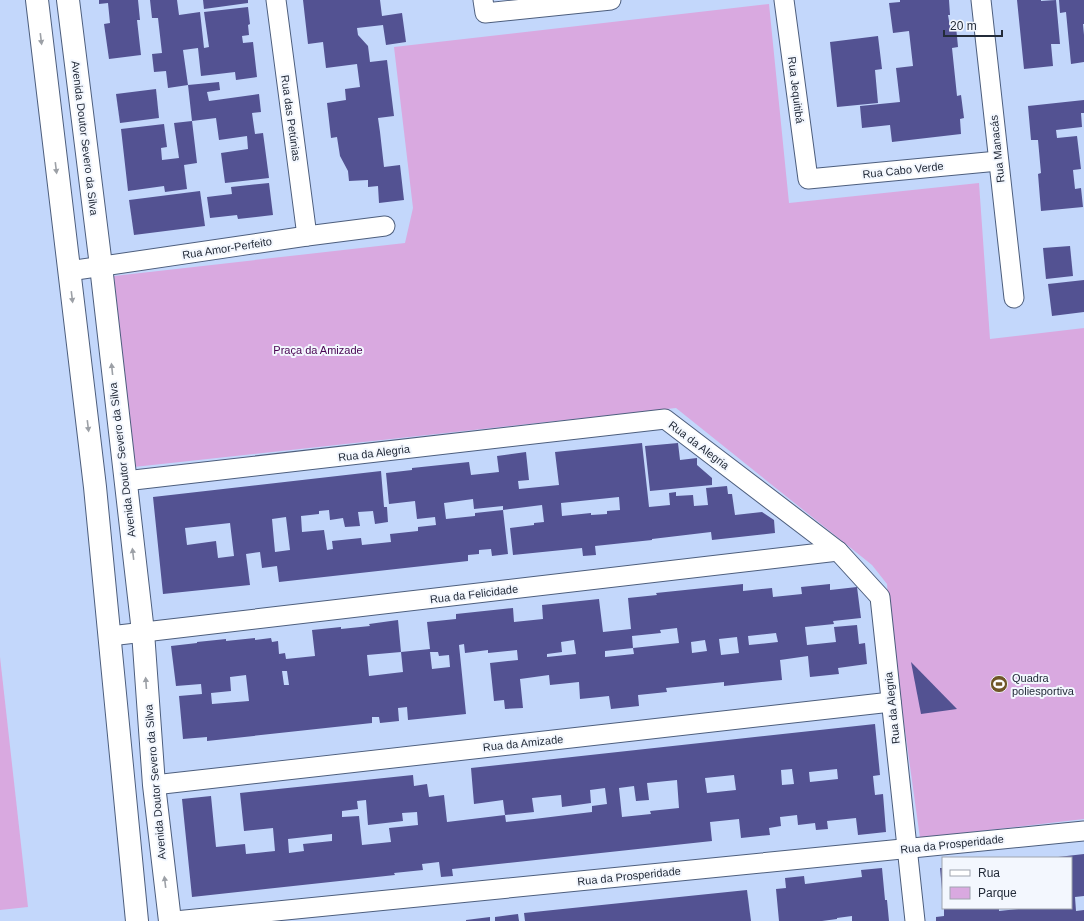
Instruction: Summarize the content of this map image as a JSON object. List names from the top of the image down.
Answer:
{
  "streets": {
    "main road": ["Avenida Doutor Severo da Silva"],
    "street": [
      "Rua Jequitibá",
      "Rua das Petúnias",
      "Rua Manacás",
      "Rua Cabo Verde",
      "Rua Amor-Perfeito",
      "Rua da Alegria",
      "Rua da Felicidade",
      "Rua da Amizade",
      "Rua da Prosperidade"
    ]
  },
  "crossings": [
    ["Rua Jequitibá", "Rua Cabo Verde"],
    ["Rua das Petúnias", "Rua Amor-Perfeito"],
    ["Avenida Doutor Severo da Silva", "Rua Amor-Perfeito"],
    ["Avenida Doutor Severo da Silva", "Rua da Alegria"],
    ["Avenida Doutor Severo da Silva", "Rua da Felicidade"],
    ["Avenida Doutor Severo da Silva", "Rua da Amizade"],
    ["Rua Manacás", "Rua Cabo Verde"],
    ["Rua da Alegria", "Rua da Felicidade"],
    ["Rua da Alegria", "Rua da Amizade"],
    ["Rua da Alegria", "Rua da Prosperidade"]
  ],
  "parks": ["Praça da Amizade"],
  "places": {
    "sports": ["Quadra poliesportiva"]
  },
  "legend": ["Rua", "Parque"],
  "scale_bar": "20 m"
}
